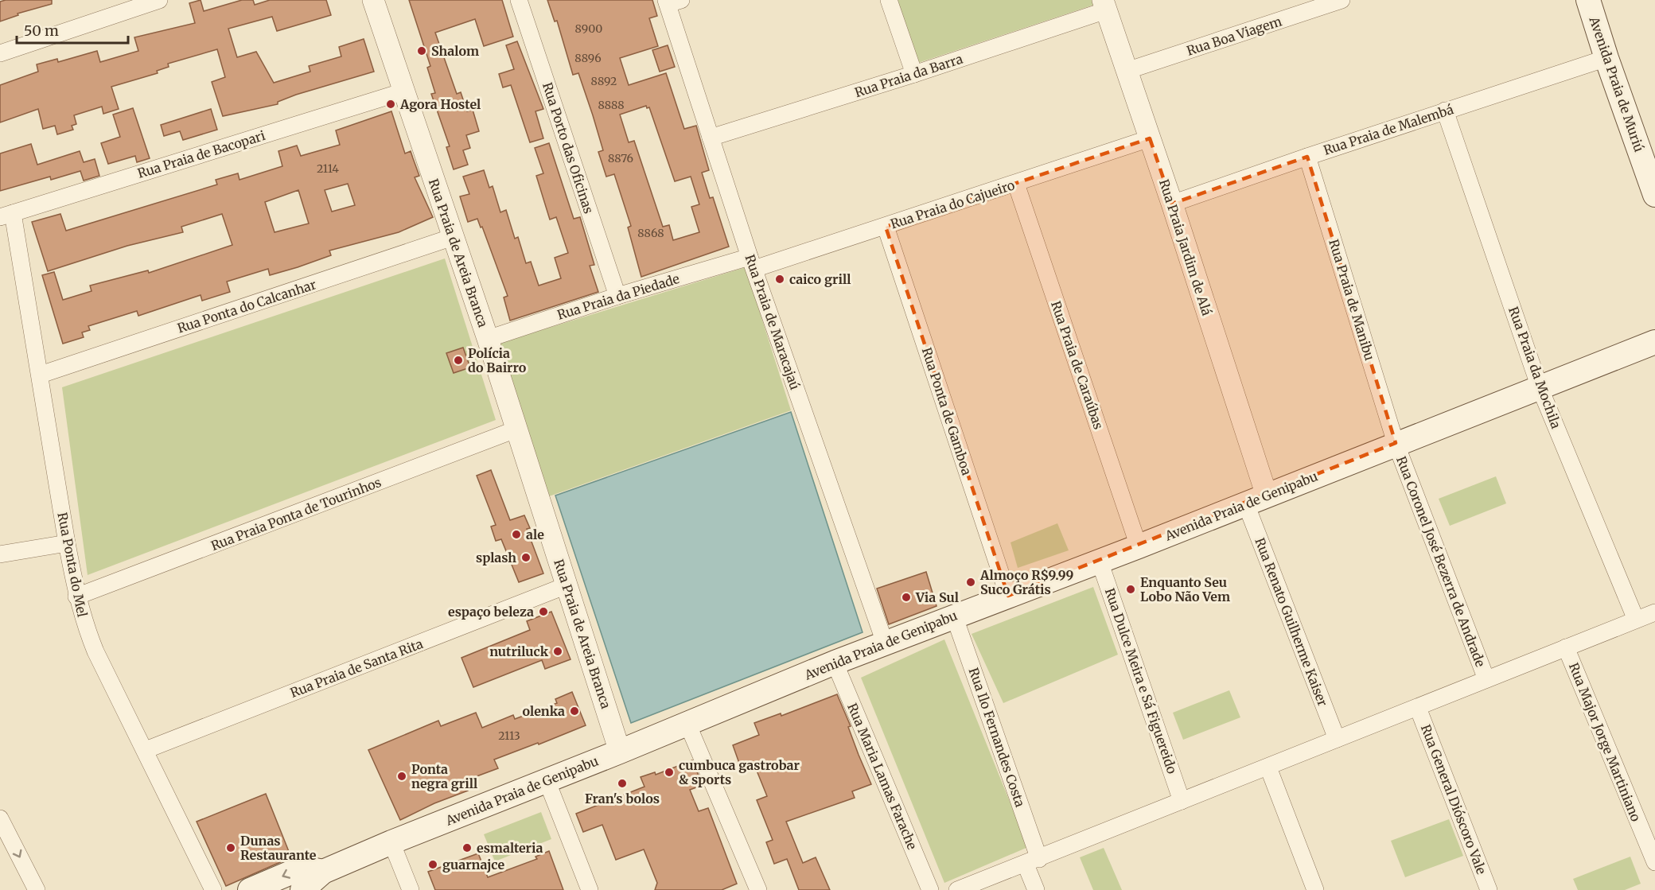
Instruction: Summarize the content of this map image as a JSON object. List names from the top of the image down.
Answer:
{
  "streets": {
    "main road": ["Avenida Praia de Muriú", "Avenida Praia de Genipabu"],
    "street": [
      "Rua Boa Viagem",
      "Rua Praia da Barra",
      "Rua Praia de Malembá",
      "Rua Porto das Oficinas",
      "Rua Praia de Bacopari",
      "Rua Praia do Cajueiro",
      "Rua Praia Jardim de Alá",
      "Rua Praia de Areia Branca",
      "Rua Praia da Piedade",
      "Rua Praia de Manibu",
      "Rua Ponta do Calcanhar",
      "Rua Praia de Maracajaú",
      "Rua Praia de Caraúbas",
      "Rua Praia da Mochila",
      "Rua Ponta de Gamboa",
      "Rua Praia Ponta de Tourinhos",
      "Rua Coronel José Bezerra de Andrade",
      "Rua Ponta do Mel",
      "Rua Renato Guilherme Kaiser",
      "Rua Praia de Santa Rita",
      "Rua Dulce Meira e Sá Figuereido",
      "Rua Ilo Fernandes Costa",
      "Rua Major Jorge Martiniano",
      "Rua Maria Lamas Farache",
      "Rua General Dióscoro Vale"
    ]
  },
  "crossings": [
    ["Rua Boa Viagem", "Rua Praia Jardim de Alá"],
    ["Rua Praia da Barra", "Rua Praia Jardim de Alá"],
    ["Rua Praia da Barra", "Rua Praia de Maracajaú"],
    ["Avenida Praia de Muriú", "Rua Praia de Malembá"],
    ["Rua Praia de Malembá", "Rua Praia Jardim de Alá"],
    ["Rua Praia de Malembá", "Rua Praia de Manibu"],
    ["Rua Praia de Malembá", "Rua Praia da Mochila"],
    ["Rua Porto das Oficinas", "Rua Praia da Piedade"],
    ["Rua Praia de Bacopari", "Rua Praia de Areia Branca"],
    ["Rua Praia de Bacopari", "Rua Ponta do Mel"],
    ["Rua Praia do Cajueiro", "Rua Praia Jardim de Alá"],
    ["Rua Praia do Cajueiro", "Rua Praia da Piedade"],
    ["Rua Praia do Cajueiro", "Rua Praia de Maracajaú"],
    ["Rua Praia do Cajueiro", "Rua Praia de Caraúbas"],
    ["Rua Praia do Cajueiro", "Rua Ponta de Gamboa"],
    ["Rua Praia Jardim de Alá", "Avenida Praia de Genipabu"],
    ["Rua Praia Jardim de Alá", "Rua Renato Guilherme Kaiser"],
    ["Rua Praia de Areia Branca", "Rua Praia da Piedade"],
    ["Rua Praia de Areia Branca", "Rua Ponta do Calcanhar"],
    ["Rua Praia de Areia Branca", "Avenida Praia de Genipabu"],
    ["Rua Praia de Areia Branca", "Rua Praia Ponta de Tourinhos"],
    ["Rua Praia de Areia Branca", "Rua Praia de Santa Rita"],
    ["Rua Praia da Piedade", "Rua Praia de Maracajaú"],
    ["Rua Praia de Manibu", "Avenida Praia de Genipabu"],
    ["Rua Praia de Manibu", "Rua Coronel José Bezerra de Andrade"],
    ["Rua Ponta do Calcanhar", "Rua Ponta do Mel"],
    ["Rua Praia de Maracajaú", "Avenida Praia de Genipabu"],
    ["Rua Praia de Caraúbas", "Avenida Praia de Genipabu"],
    ["Rua Praia da Mochila", "Avenida Praia de Genipabu"],
    ["Rua Ponta de Gamboa", "Avenida Praia de Genipabu"],
    ["Avenida Praia de Genipabu", "Rua Coronel José Bezerra de Andrade"],
    ["Avenida Praia de Genipabu", "Rua Renato Guilherme Kaiser"],
    ["Avenida Praia de Genipabu", "Rua Dulce Meira e Sá Figuereido"],
    ["Avenida Praia de Genipabu", "Rua Ilo Fernandes Costa"],
    ["Avenida Praia de Genipabu", "Rua Maria Lamas Farache"],
    ["Rua Praia Ponta de Tourinhos", "Rua Ponta do Mel"],
    ["Rua Ponta do Mel", "Rua Praia de Santa Rita"]
  ],
  "places": [
    "Shalom",
    "Agora Hostel",
    "caico grill",
    "Polícia do Bairro",
    "ale",
    "splash",
    "Almoço R$9.99 Suco Grátis",
    "Enquanto Seu Lobo Não Vem",
    "Via Sul",
    "espaço beleza",
    "nutriluck",
    "olenka",
    "cumbuca gastrobar & sports",
    "Ponta negra grill",
    "Fran's bolos",
    "Dunas Restaurante",
    "esmalteria",
    "guarnajce"
  ],
  "house_numbers": [
    "8900",
    "8896",
    "8892",
    "8888",
    "8876",
    "2114",
    "8868",
    "2113"
  ],
  "scale_bar": "50 m"
}
